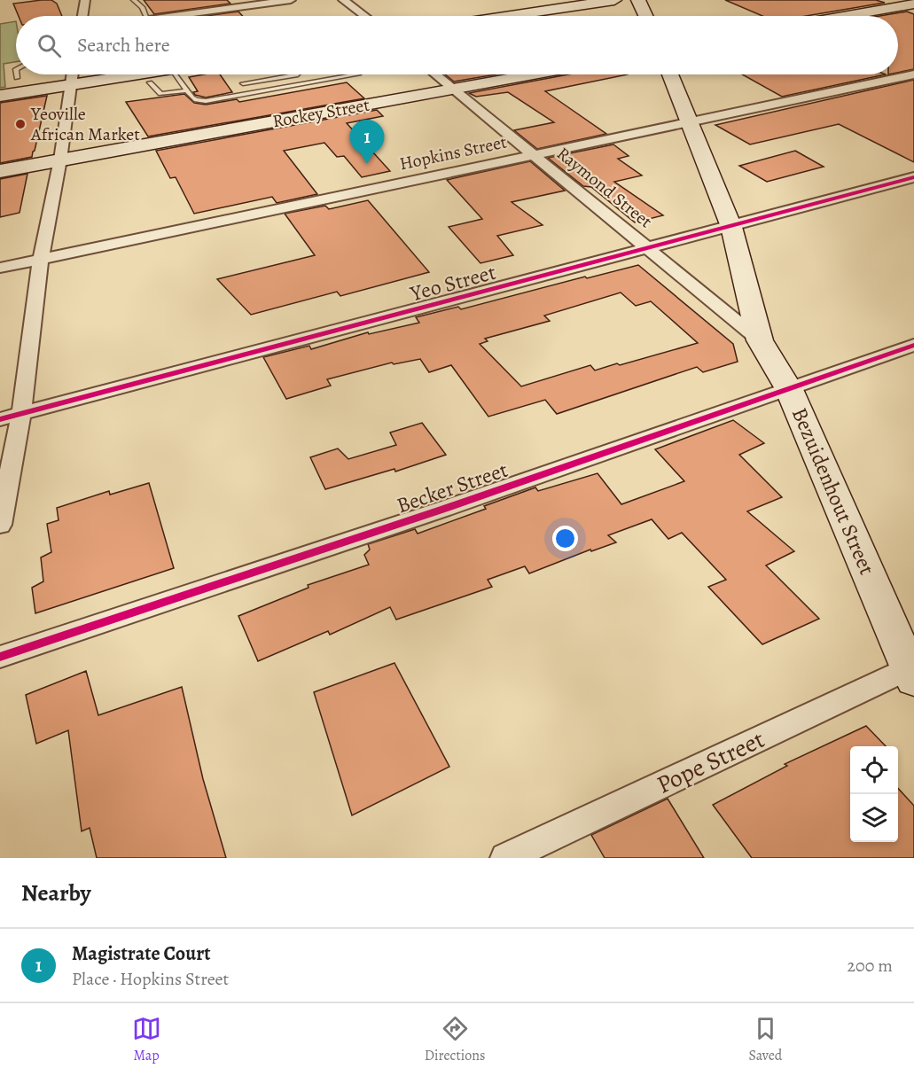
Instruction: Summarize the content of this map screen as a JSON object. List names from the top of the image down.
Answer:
{
  "streets": {
    "main road": ["Rockey Street", "Bezuidenhout Street"],
    "street": [
      "Hopkins Street",
      "Raymond Street",
      "Yeo Street",
      "Becker Street",
      "Pope Street"
    ]
  },
  "crossings": [
    ["Rockey Street", "Raymond Street"],
    ["Hopkins Street", "Raymond Street"],
    ["Hopkins Street", "Bezuidenhout Street"],
    ["Raymond Street", "Yeo Street"],
    ["Raymond Street", "Bezuidenhout Street"],
    ["Yeo Street", "Bezuidenhout Street"],
    ["Becker Street", "Bezuidenhout Street"],
    ["Bezuidenhout Street", "Pope Street"]
  ],
  "places": ["Yeoville African Market"],
  "page": {
    "search": "Search here",
    "pins": "1",
    "heading": "Nearby",
    "list": [
      {
        "mark": "1",
        "name": "Magistrate Court",
        "note": "Place · Hopkins Street",
        "value": "200 m"
      }
    ],
    "nav": ["Map", "Directions", "Saved"]
  }
}
